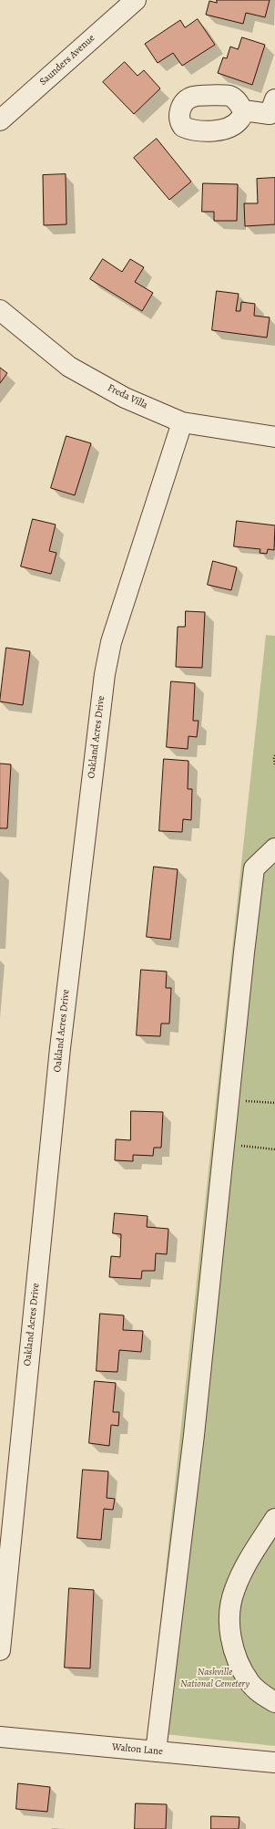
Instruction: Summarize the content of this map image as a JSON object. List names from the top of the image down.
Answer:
{
  "streets": {
    "street": [
      "Saunders Avenue",
      "Freda Villa",
      "Oakland Acres Drive",
      "Walton Lane"
    ]
  },
  "crossings": [
    ["Freda Villa", "Oakland Acres Drive"]
  ],
  "parks": ["Nashville National Cemetery"]
}
